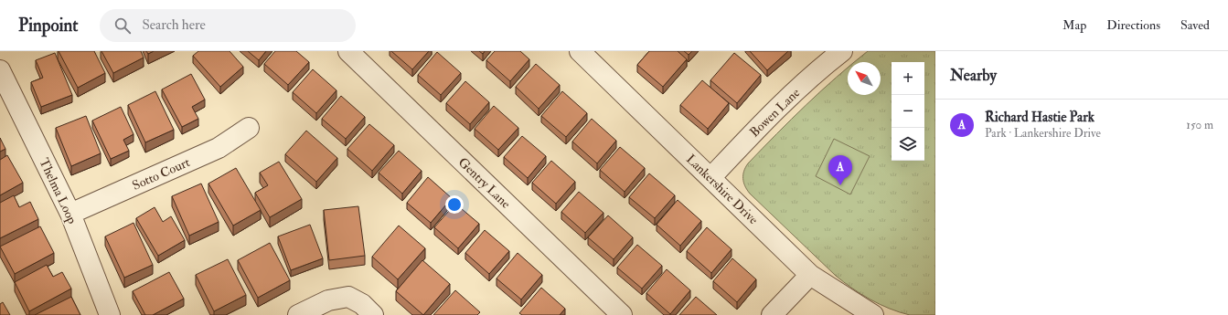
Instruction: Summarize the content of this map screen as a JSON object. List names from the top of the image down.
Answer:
{
  "streets": {
    "street": [
      "Bowen Lane",
      "Sotto Court",
      "Gentry Lane",
      "Lankershire Drive",
      "Thelma Loop"
    ]
  },
  "crossings": [
    ["Bowen Lane", "Lankershire Drive"],
    ["Sotto Court", "Thelma Loop"]
  ],
  "north": "top left",
  "page": {
    "header": "Pinpoint",
    "search": "Search here",
    "nav": ["Map", "Directions", "Saved"],
    "heading": "Nearby",
    "map_buttons": ["+", "−"],
    "list": [
      {
        "mark": "A",
        "name": "Richard Hastie Park",
        "note": "Park · Lankershire Drive",
        "value": "150 m"
      }
    ],
    "pins": "A"
  }
}
